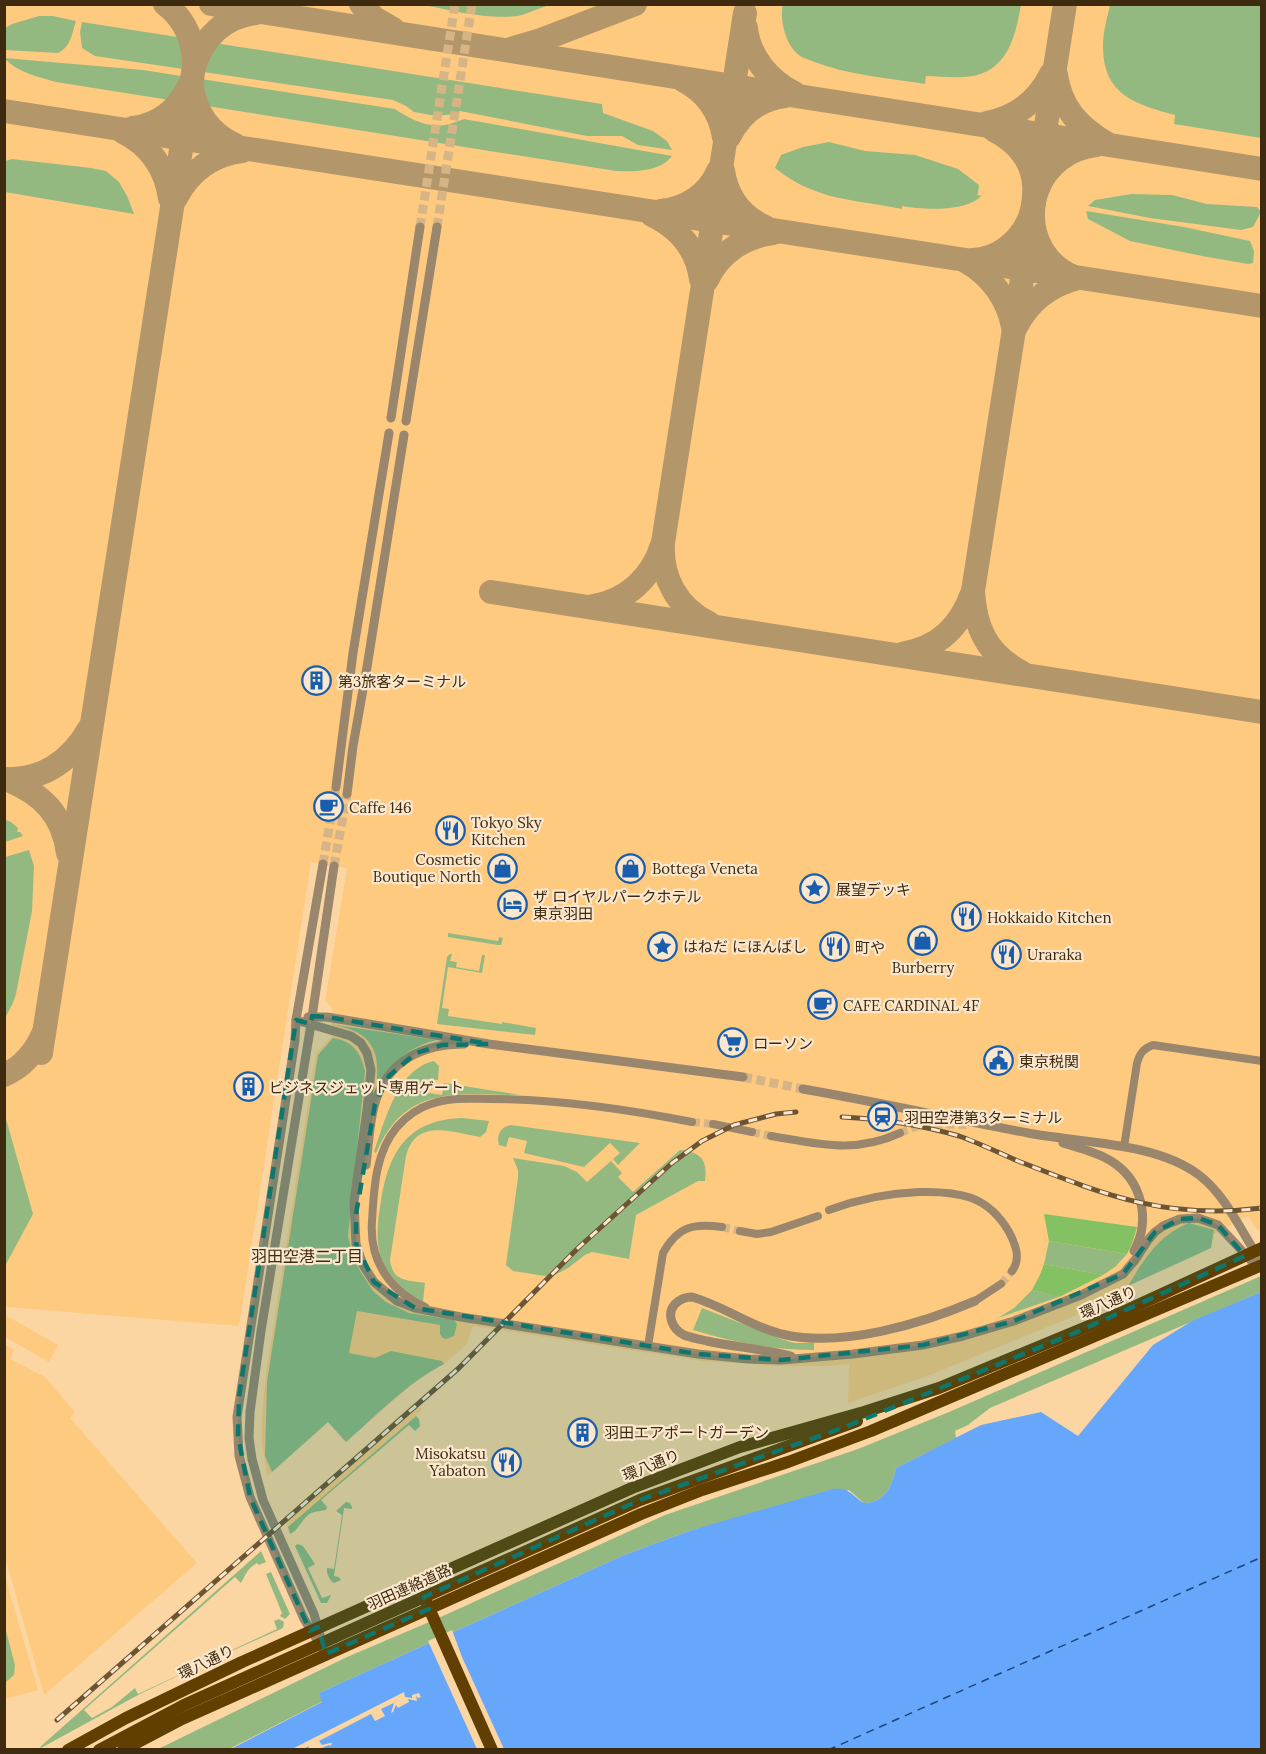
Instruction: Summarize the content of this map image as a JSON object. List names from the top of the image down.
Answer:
{
  "streets": {
    "main road": ["環八通り", "羽田連絡道路"]
  },
  "districts": ["羽田空港二丁目"],
  "places": {
    "building": ["第3旅客ターミナル", "ビジネスジェット専用ゲート", "羽田エアポートガーデン"],
    "cafe": ["Caffe 146", "CAFE CARDINAL 4F"],
    "restaurant": [
      "Tokyo Sky Kitchen",
      "Hokkaido Kitchen",
      "町や",
      "Uraraka",
      "Misokatsu Yabaton"
    ],
    "shop": ["Cosmetic Boutique North", "Bottega Veneta", "Burberry"],
    "place": ["展望デッキ", "はねだ にほんばし"],
    "hotel": ["ザ ロイヤルパークホテル 東京羽田"],
    "supermarket": ["ローソン"],
    "public building": ["東京税関"],
    "station": ["羽田空港第3ターミナル"]
  }
}
